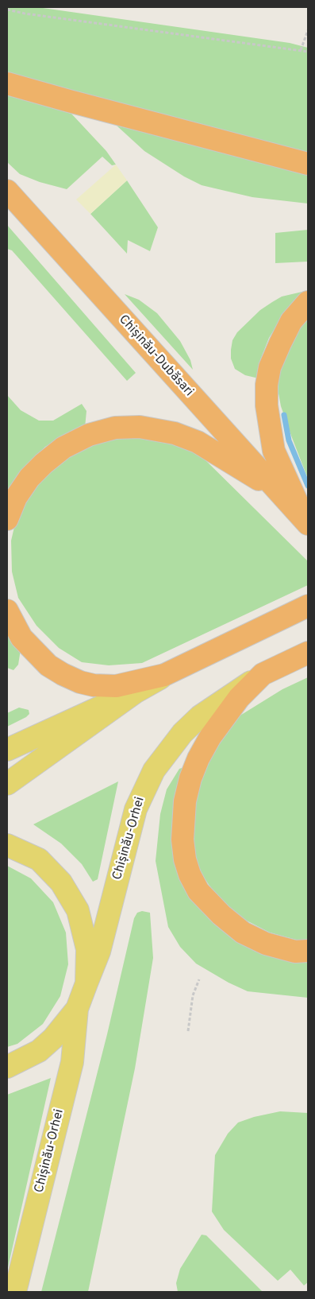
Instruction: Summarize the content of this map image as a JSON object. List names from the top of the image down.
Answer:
{
  "streets": {
    "highway": ["Chișinău-Dubăsari", "Chișinău-Orhei"]
  }
}
